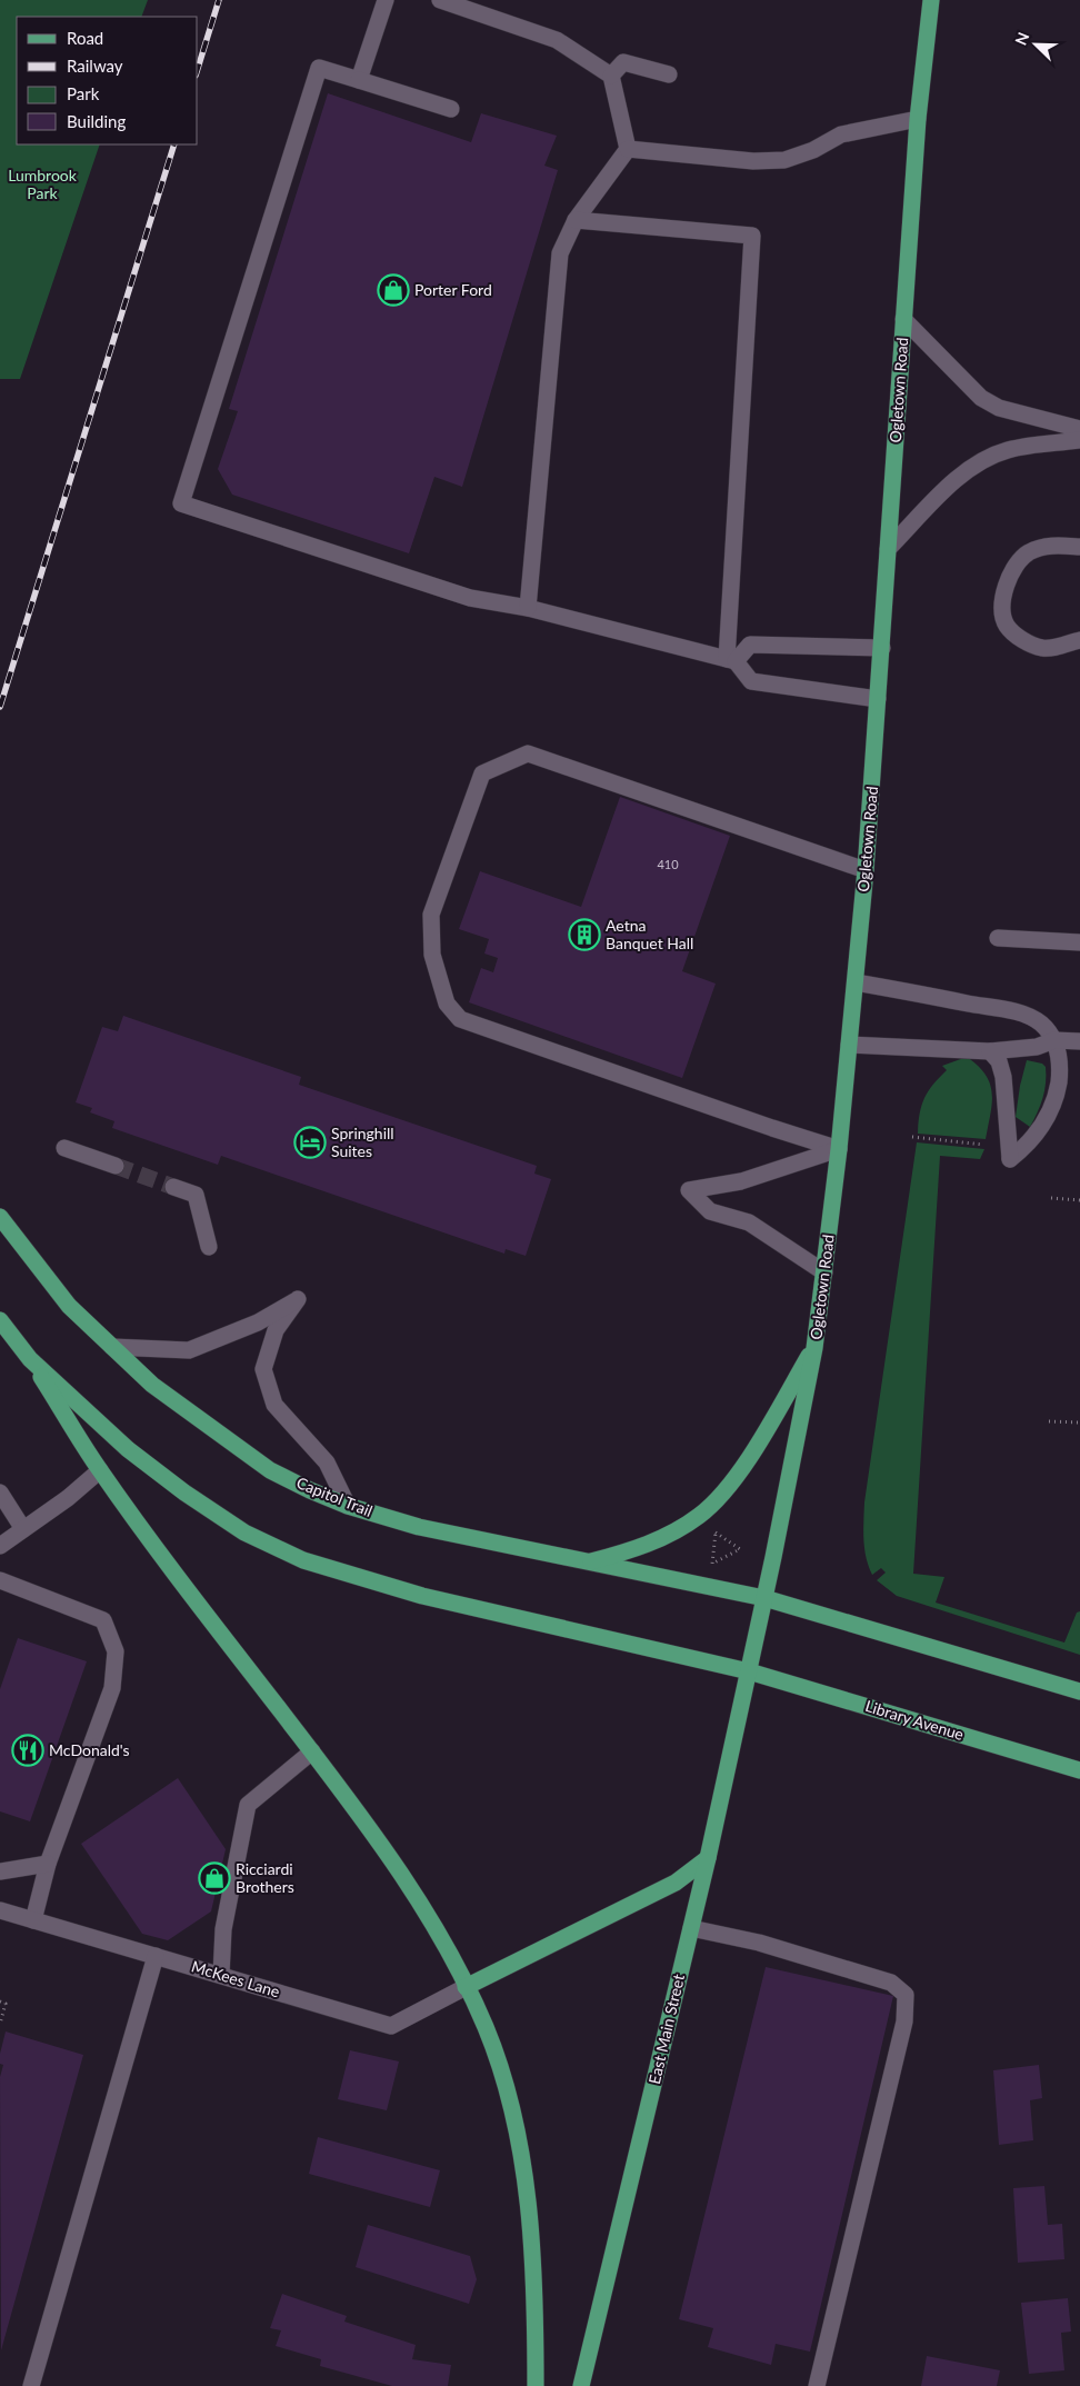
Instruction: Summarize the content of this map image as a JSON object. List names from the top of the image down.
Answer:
{
  "streets": {
    "main road": [
      "Ogletown Road",
      "Capitol Trail",
      "Library Avenue",
      "East Main Street"
    ],
    "street": ["McKees Lane"]
  },
  "crossings": [
    ["Ogletown Road", "Capitol Trail"],
    ["Ogletown Road", "Library Avenue"],
    ["Ogletown Road", "East Main Street"],
    ["Library Avenue", "East Main Street"]
  ],
  "parks": ["Lumbrook Park"],
  "places": {
    "shop": ["Porter Ford", "Ricciardi Brothers"],
    "building": ["Aetna Banquet Hall"],
    "hotel": ["Springhill Suites"],
    "restaurant": ["McDonald's"]
  },
  "house_numbers": ["410"],
  "legend": [
    "Road",
    "Railway",
    "Park",
    "Building"
  ],
  "north": "top left"
}
